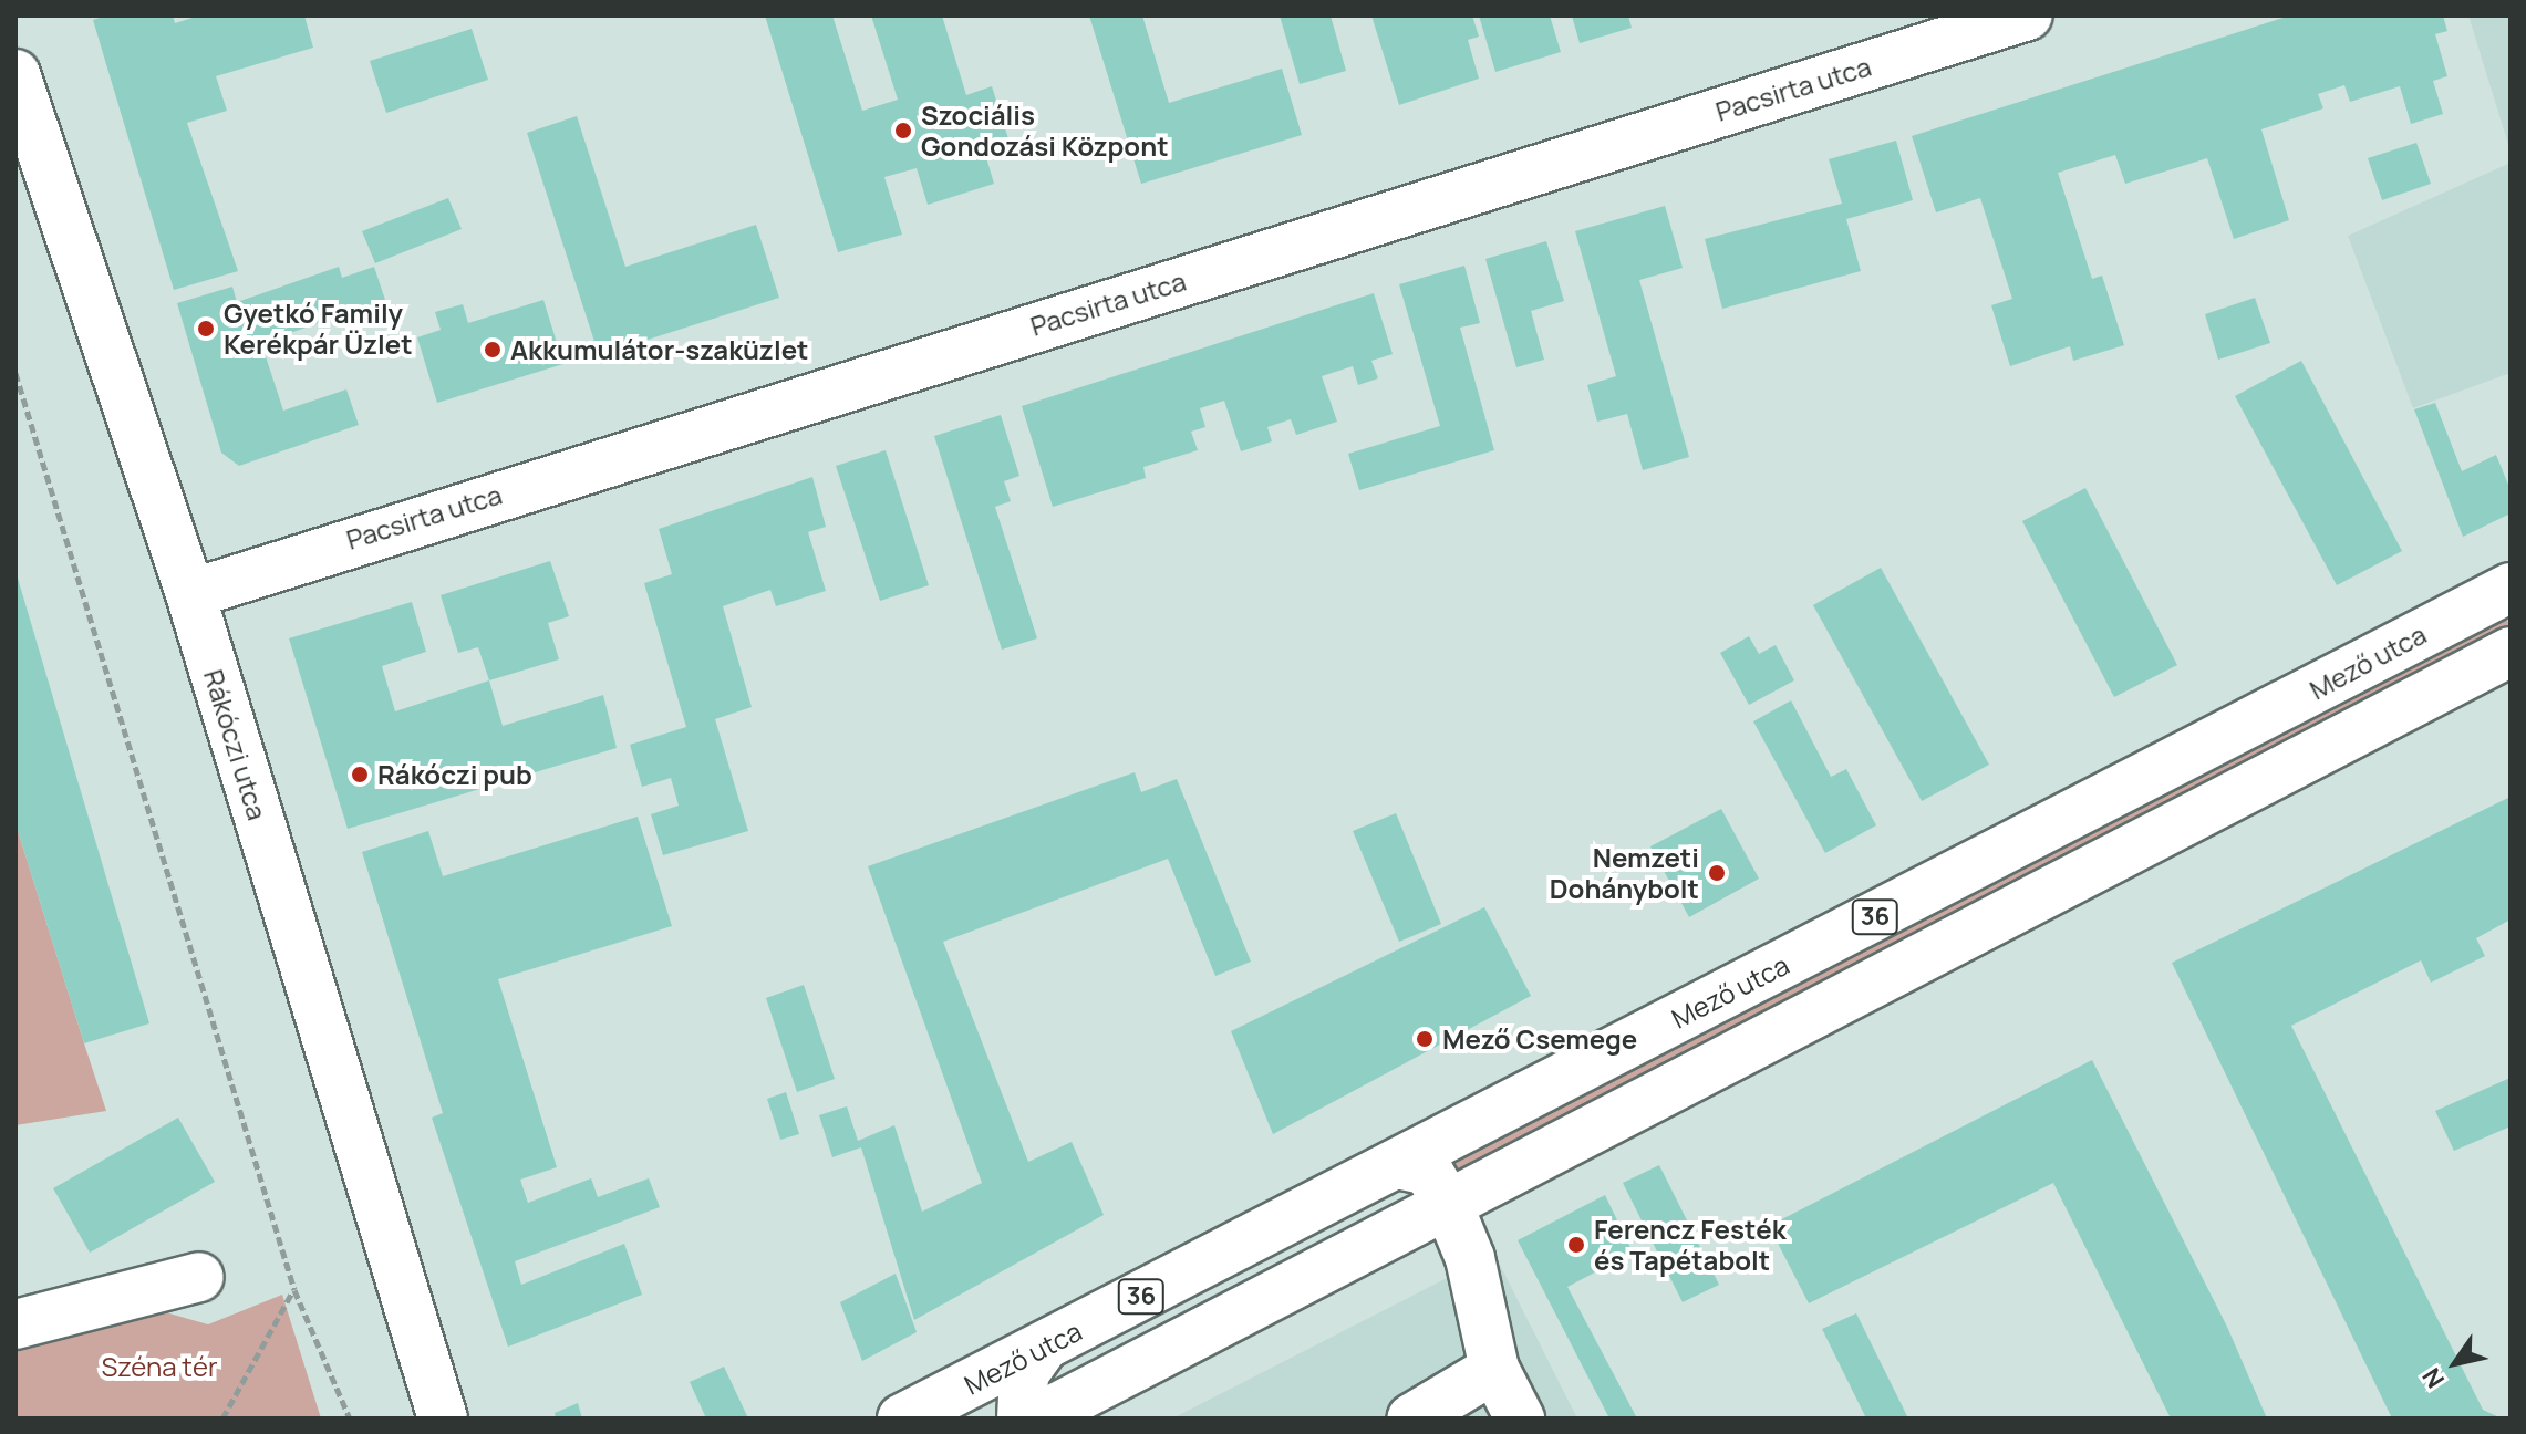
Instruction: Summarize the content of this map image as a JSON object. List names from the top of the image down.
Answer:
{
  "streets": {
    "street": [
      "Pacsirta utca",
      "Mező utca",
      "Rákóczi utca",
      "36"
    ]
  },
  "crossings": [
    ["Pacsirta utca", "Rákóczi utca"]
  ],
  "parks": ["Széna tér"],
  "places": [
    "Szociális Gondozási Központ",
    "Gyetkó Family Kerékpár Üzlet",
    "Akkumulátor-szaküzlet",
    "Rákóczi pub",
    "Nemzeti Dohánybolt",
    "Mező Csemege",
    "Ferencz Festék és Tapétabolt"
  ],
  "north": "bottom left"
}
